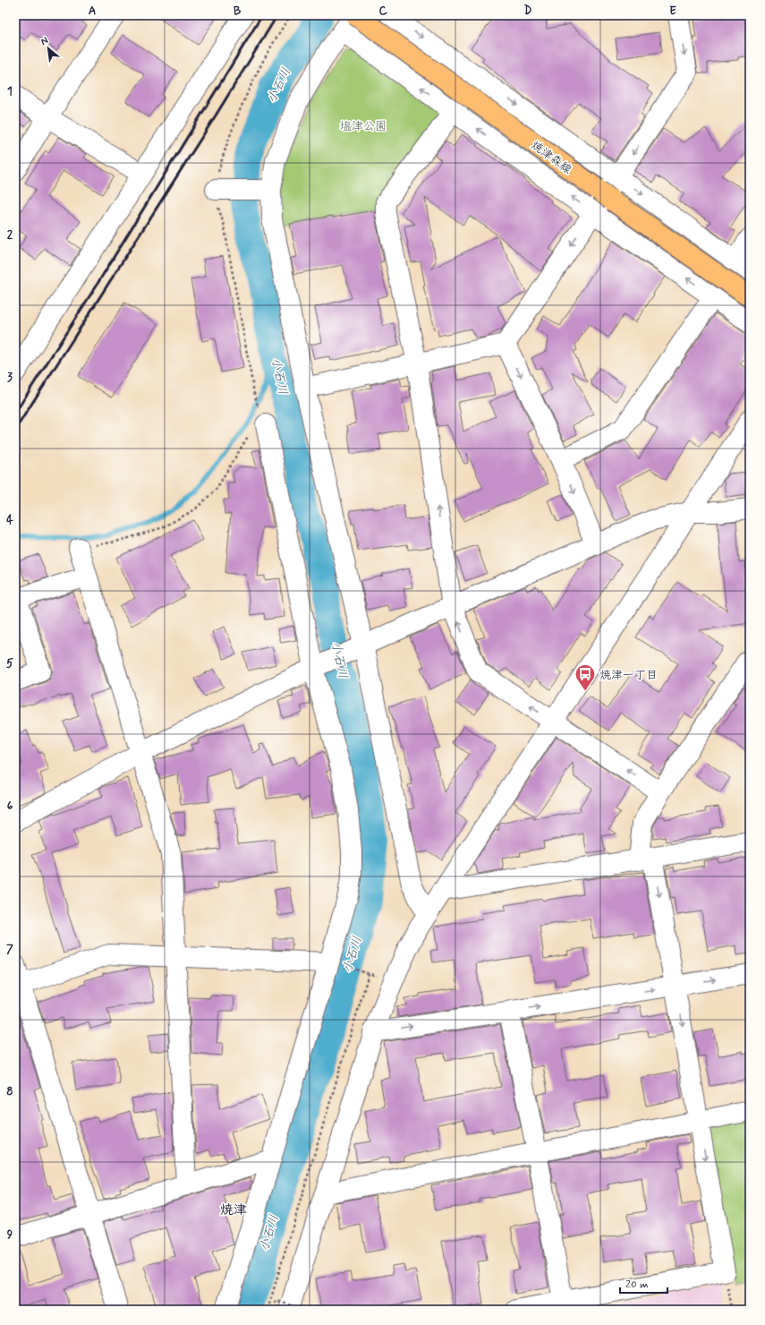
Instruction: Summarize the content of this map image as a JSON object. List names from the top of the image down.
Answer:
{
  "streets": {
    "main road": ["焼津森線"]
  },
  "districts": ["焼津"],
  "water": ["小石川"],
  "parks": ["塩津公園"],
  "places": {
    "bus stop": ["焼津一丁目"]
  },
  "scale_bar": "20 m",
  "north": "top left",
  "grid": {
    "columns": [
      "A",
      "B",
      "C",
      "D",
      "E"
    ],
    "rows": [
      "1",
      "2",
      "3",
      "4",
      "5",
      "6",
      "7",
      "8",
      "9"
    ]
  }
}
